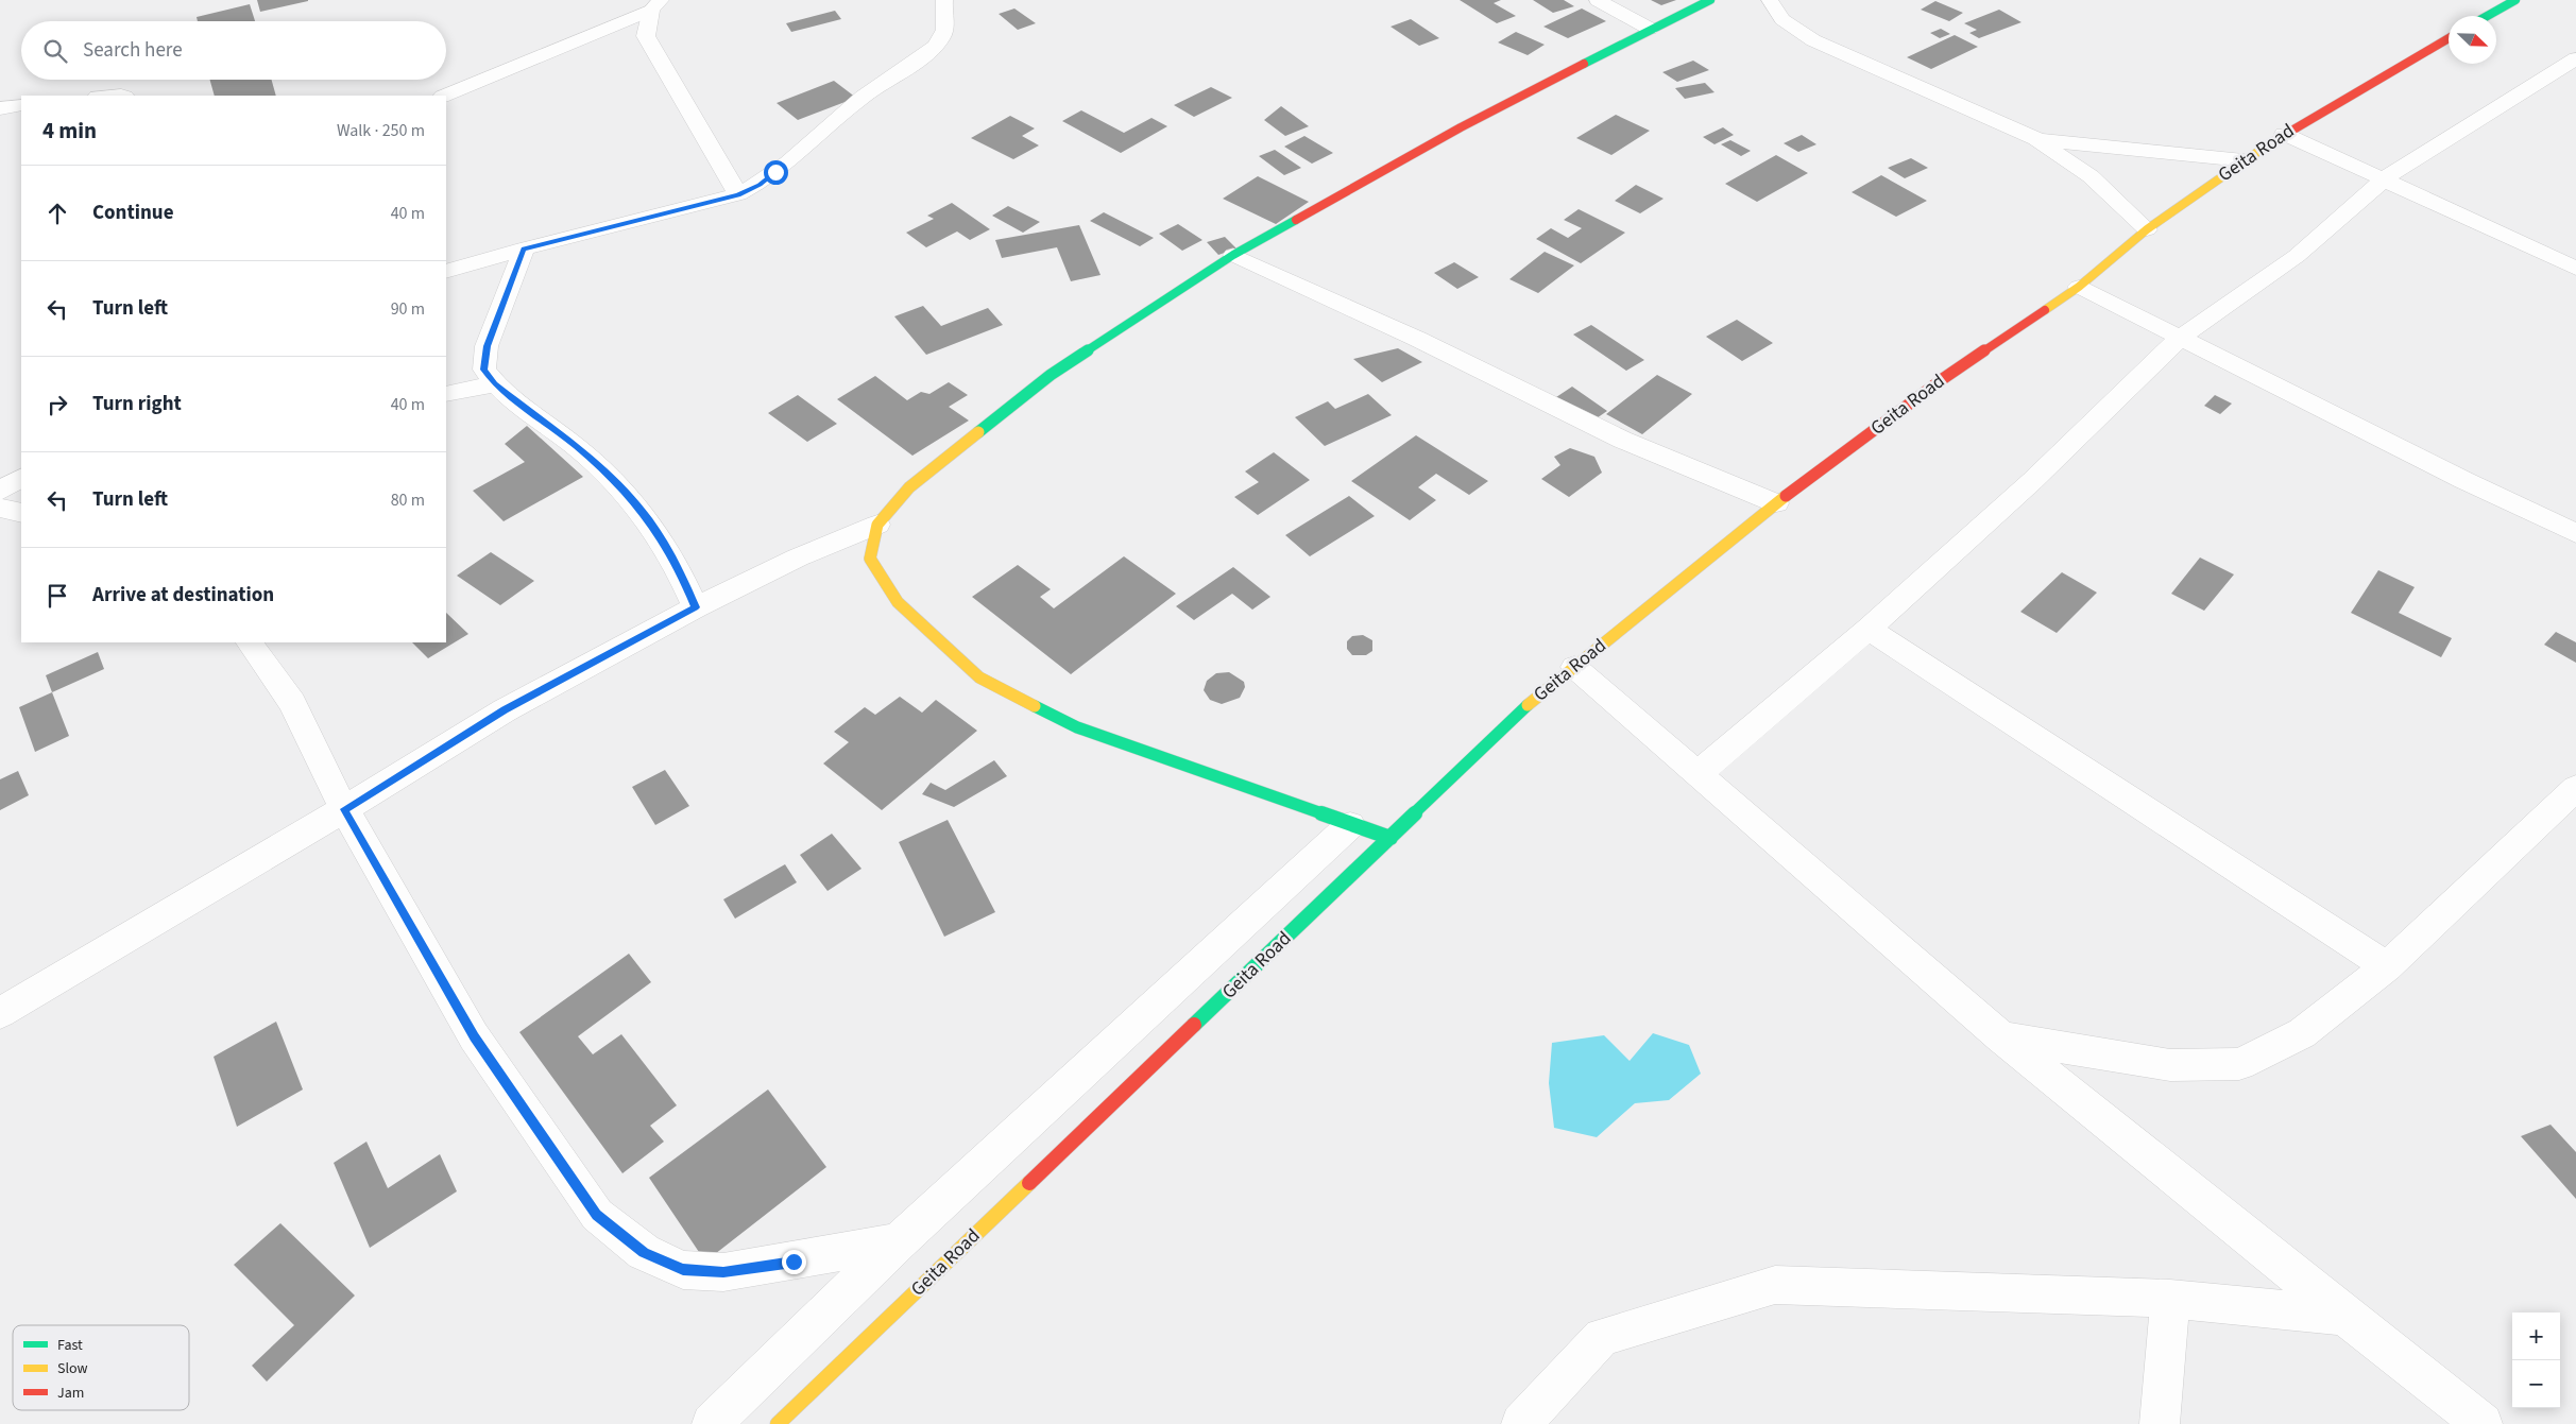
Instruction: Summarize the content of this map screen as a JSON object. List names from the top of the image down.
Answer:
{
  "streets": {
    "main road": ["Geita Road"]
  },
  "legend": ["Fast", "Slow", "Jam"],
  "north": "bottom right",
  "page": {
    "search": "Search here",
    "heading": ["4 min", "Walk · 250 m"],
    "list": [
      ["Continue", "40 m"],
      ["Turn left", "90 m"],
      ["Turn right", "40 m"],
      ["Turn left", "80 m"],
      "Arrive at destination"
    ],
    "map_buttons": ["+", "−"]
  }
}
